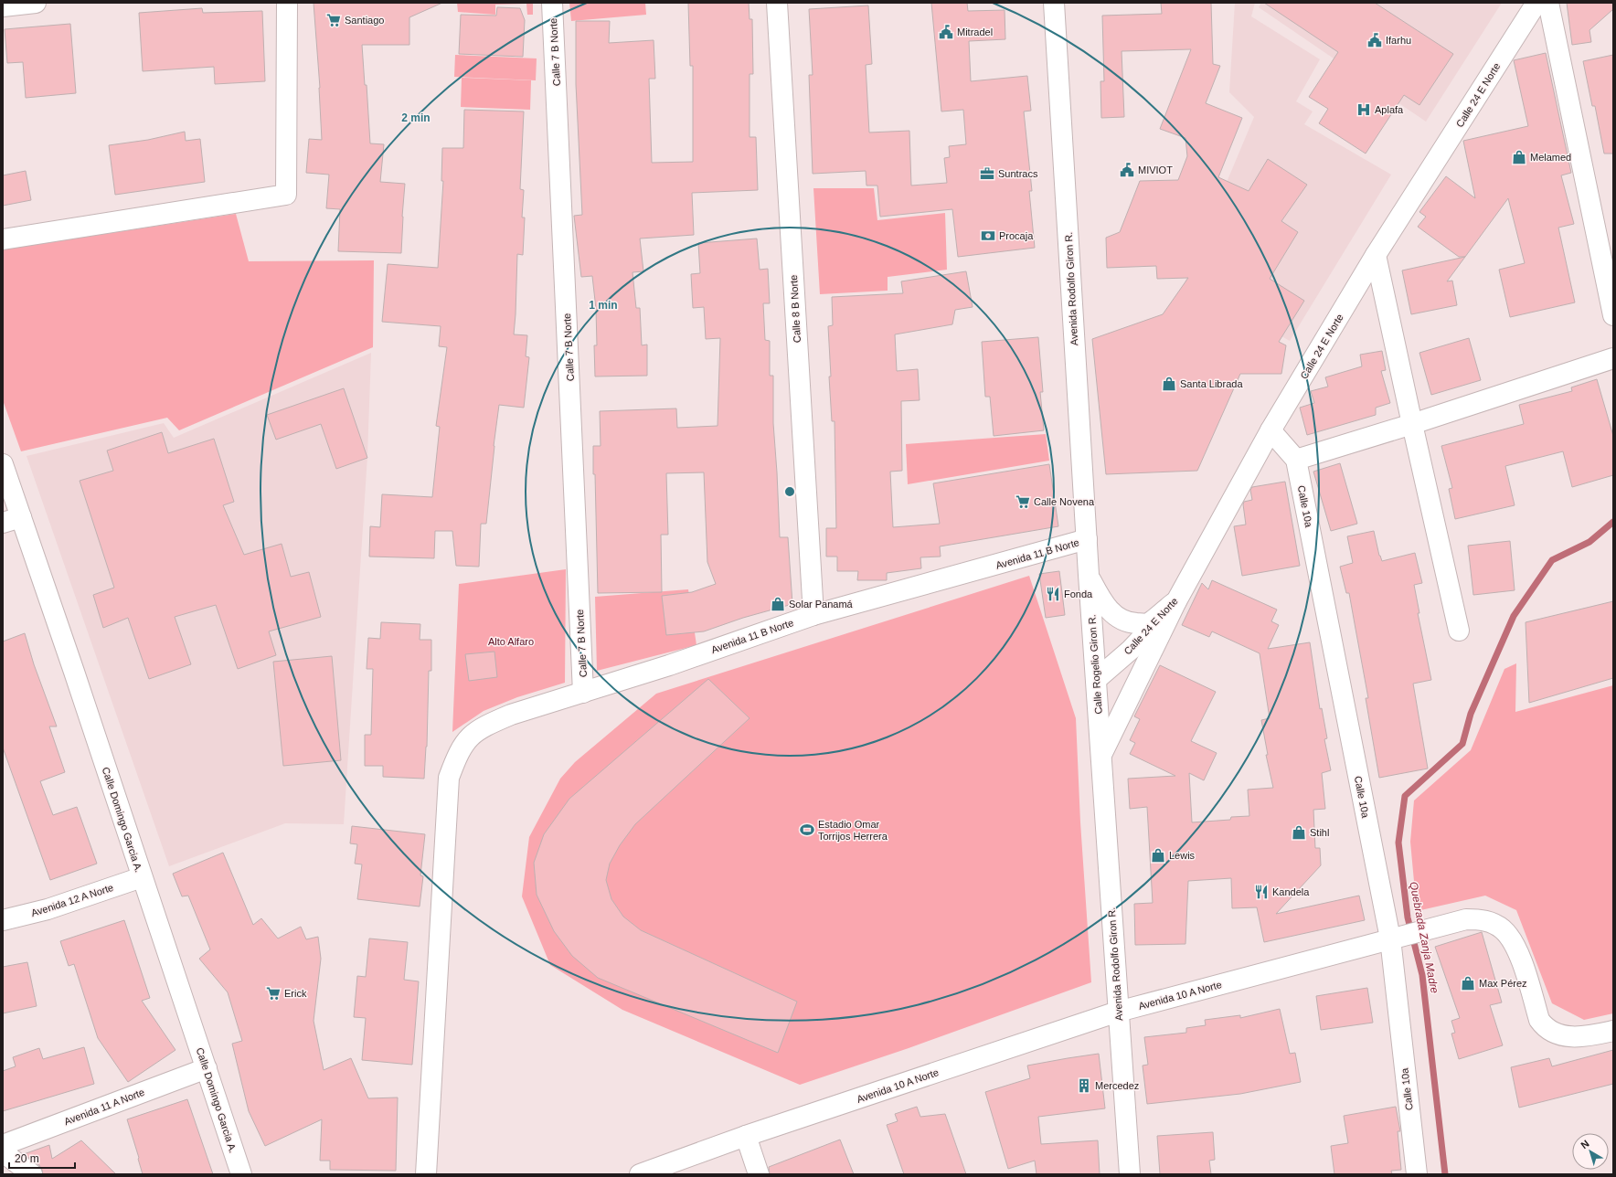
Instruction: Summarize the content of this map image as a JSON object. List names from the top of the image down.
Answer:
{
  "streets": {
    "street": [
      "Calle 7 B Norte",
      "Calle 24 E Norte",
      "Avenida Rodolfo Giron R.",
      "Calle 8 B Norte",
      "Calle 10a",
      "Avenida 11 B Norte",
      "Calle Rogelio Giron R.",
      "Calle Domingo Garcia A.",
      "Avenida 12 A Norte",
      "Avenida 10 A Norte",
      "Avenida 11 A Norte"
    ]
  },
  "crossings": [
    ["Calle 7 B Norte", "Avenida 11 B Norte"],
    ["Calle 24 E Norte", "Calle Rogelio Giron R."],
    ["Avenida Rodolfo Giron R.", "Avenida 11 B Norte"],
    ["Avenida Rodolfo Giron R.", "Calle Rogelio Giron R."],
    ["Avenida Rodolfo Giron R.", "Avenida 10 A Norte"],
    ["Calle 8 B Norte", "Avenida 11 B Norte"],
    ["Calle 10a", "Avenida 10 A Norte"],
    ["Calle Domingo Garcia A.", "Avenida 12 A Norte"],
    ["Calle Domingo Garcia A.", "Avenida 11 A Norte"]
  ],
  "water": ["Quebrada Zanja Madre"],
  "parks": ["Alto Alfaro"],
  "places": {
    "supermarket": ["Santiago", "Calle Novena", "Erick"],
    "public building": ["Mitradel", "Ifarhu", "MIVIOT"],
    "hospital": ["Aplafa"],
    "shop": [
      "Melamed",
      "Santa Librada",
      "Solar Panamá",
      "Stihl",
      "Lewis",
      "Max Pérez"
    ],
    "office": ["Suntracs"],
    "bank": ["Procaja"],
    "restaurant": ["Fonda", "Kandela"],
    "sports": ["Estadio Omar Torrijos Herrera"],
    "building": ["Mercedez"]
  },
  "scale_bar": "20 m",
  "north": "top left",
  "rings": ["2 min", "1 min"]
}
